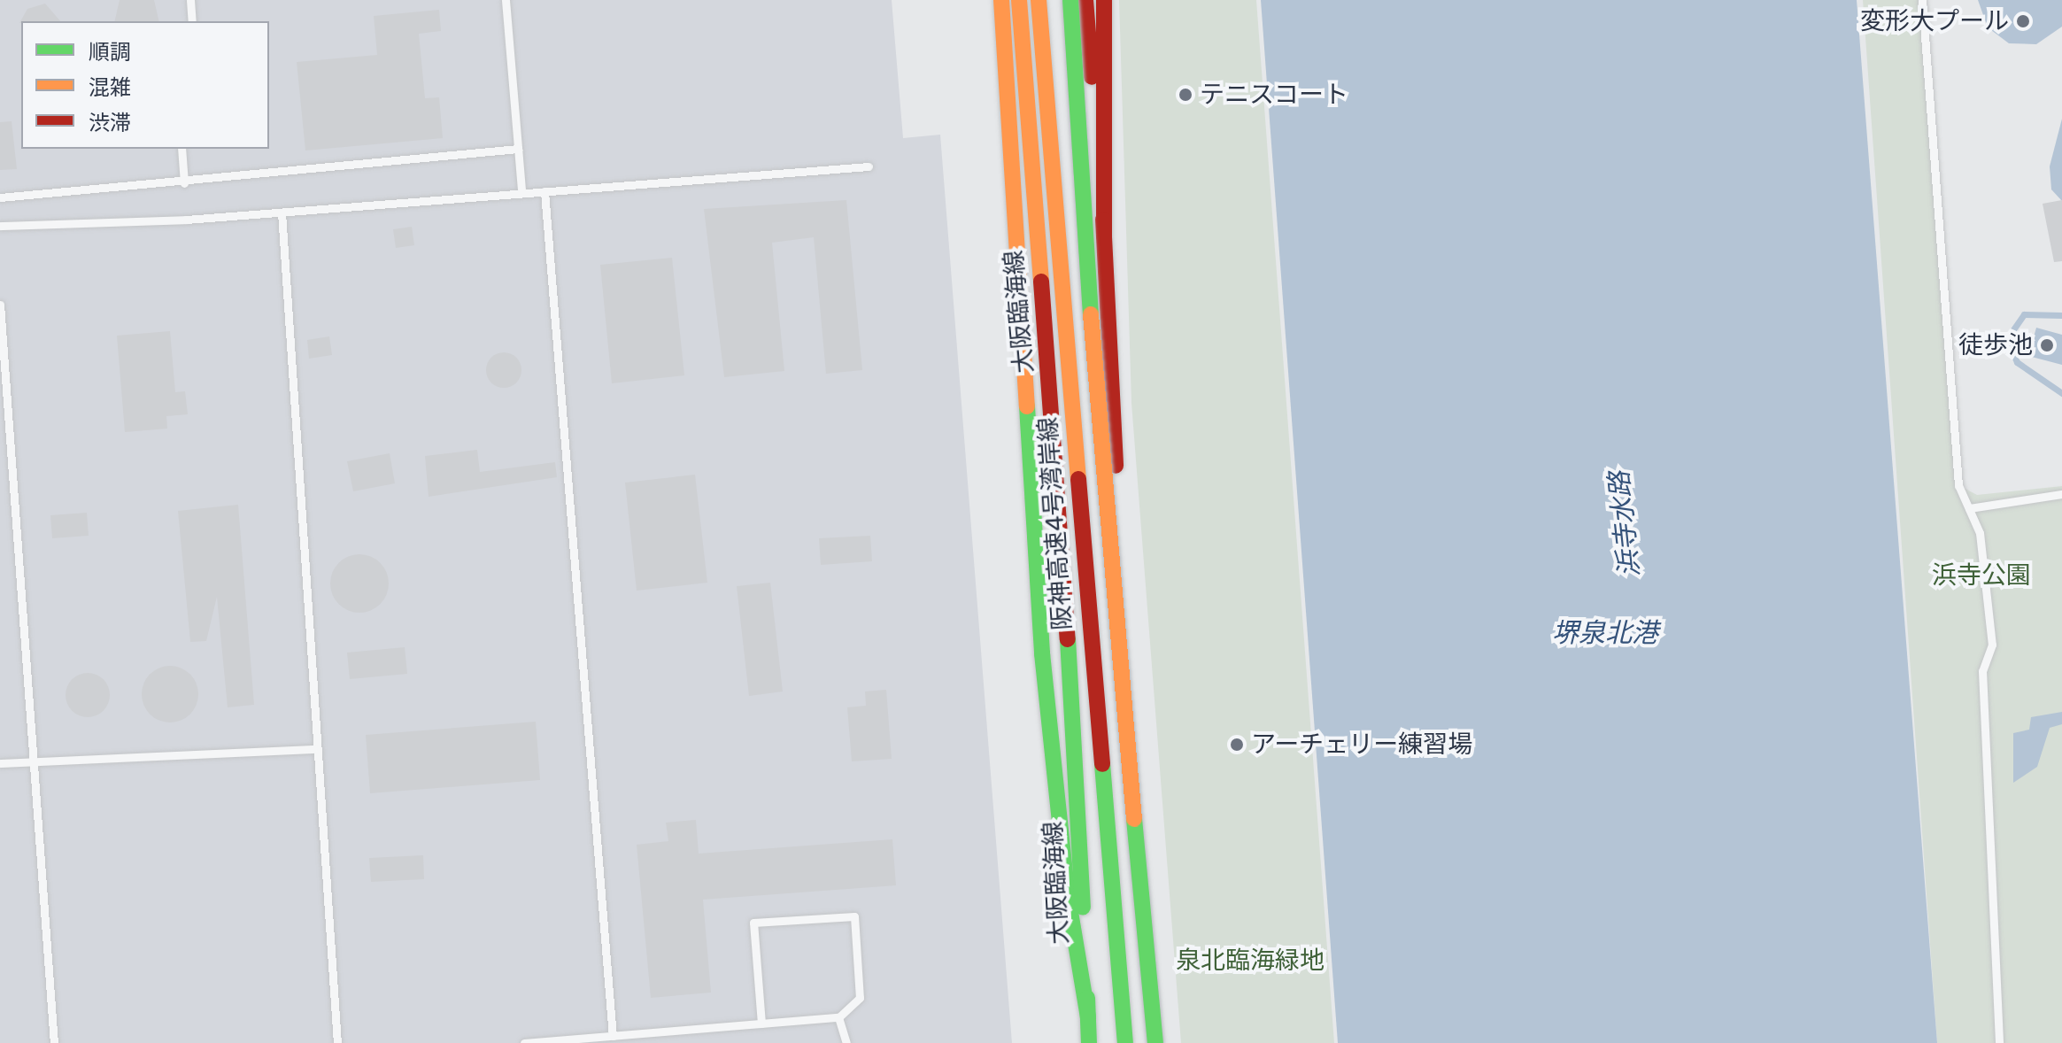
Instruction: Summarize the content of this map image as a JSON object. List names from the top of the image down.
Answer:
{
  "streets": {
    "main road": ["大阪臨海線", "阪神高速4号湾岸線"]
  },
  "water": ["浜寺水路", "堺泉北港"],
  "parks": ["浜寺公園", "泉北臨海緑地"],
  "places": [
    "変形大プール",
    "テニスコート",
    "徒歩池",
    "アーチェリー練習場"
  ],
  "legend": ["順調", "混雑", "渋滞"]
}
